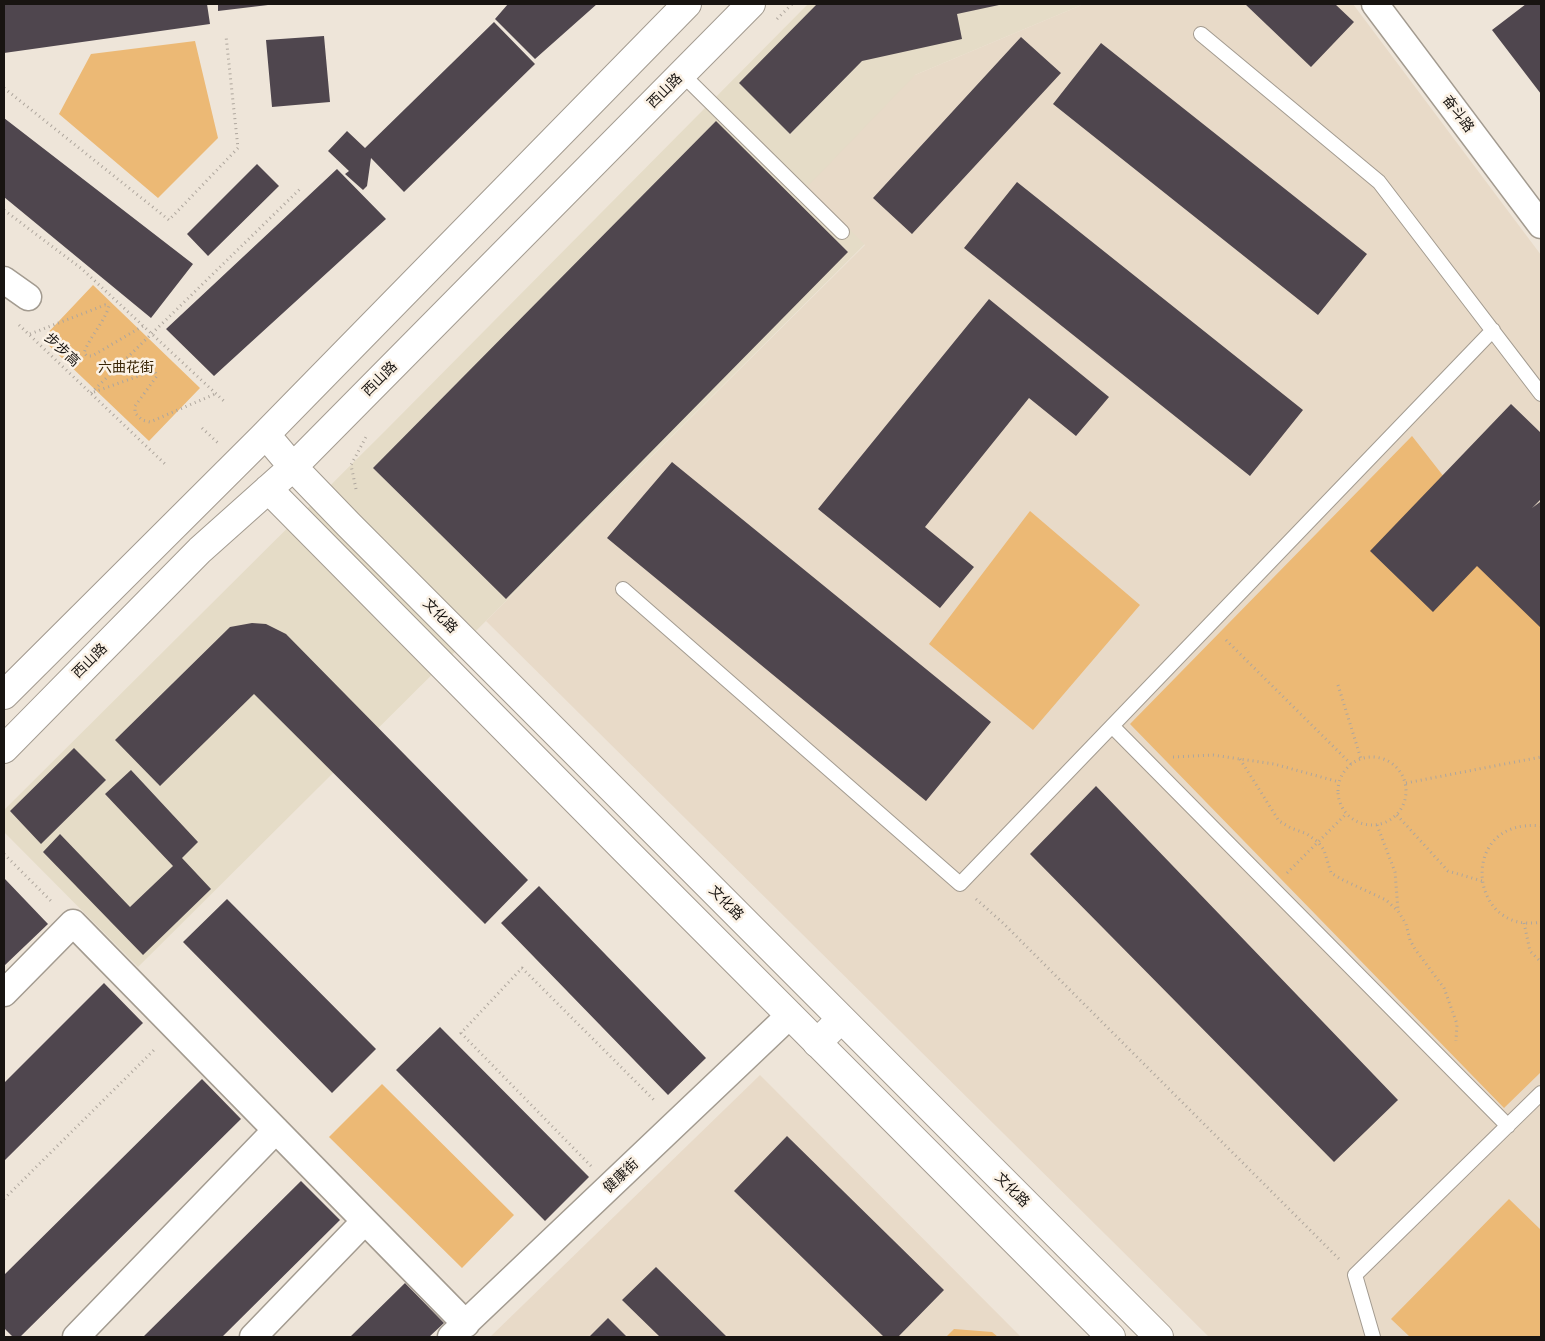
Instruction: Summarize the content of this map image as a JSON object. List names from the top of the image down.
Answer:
{
  "streets": {
    "main road": ["西山路", "文化路"],
    "street": ["奋斗路", "健康街"],
    "path": ["步步高"]
  },
  "crossings": [
    ["西山路", "文化路"]
  ],
  "parks": ["六曲花街"]
}
